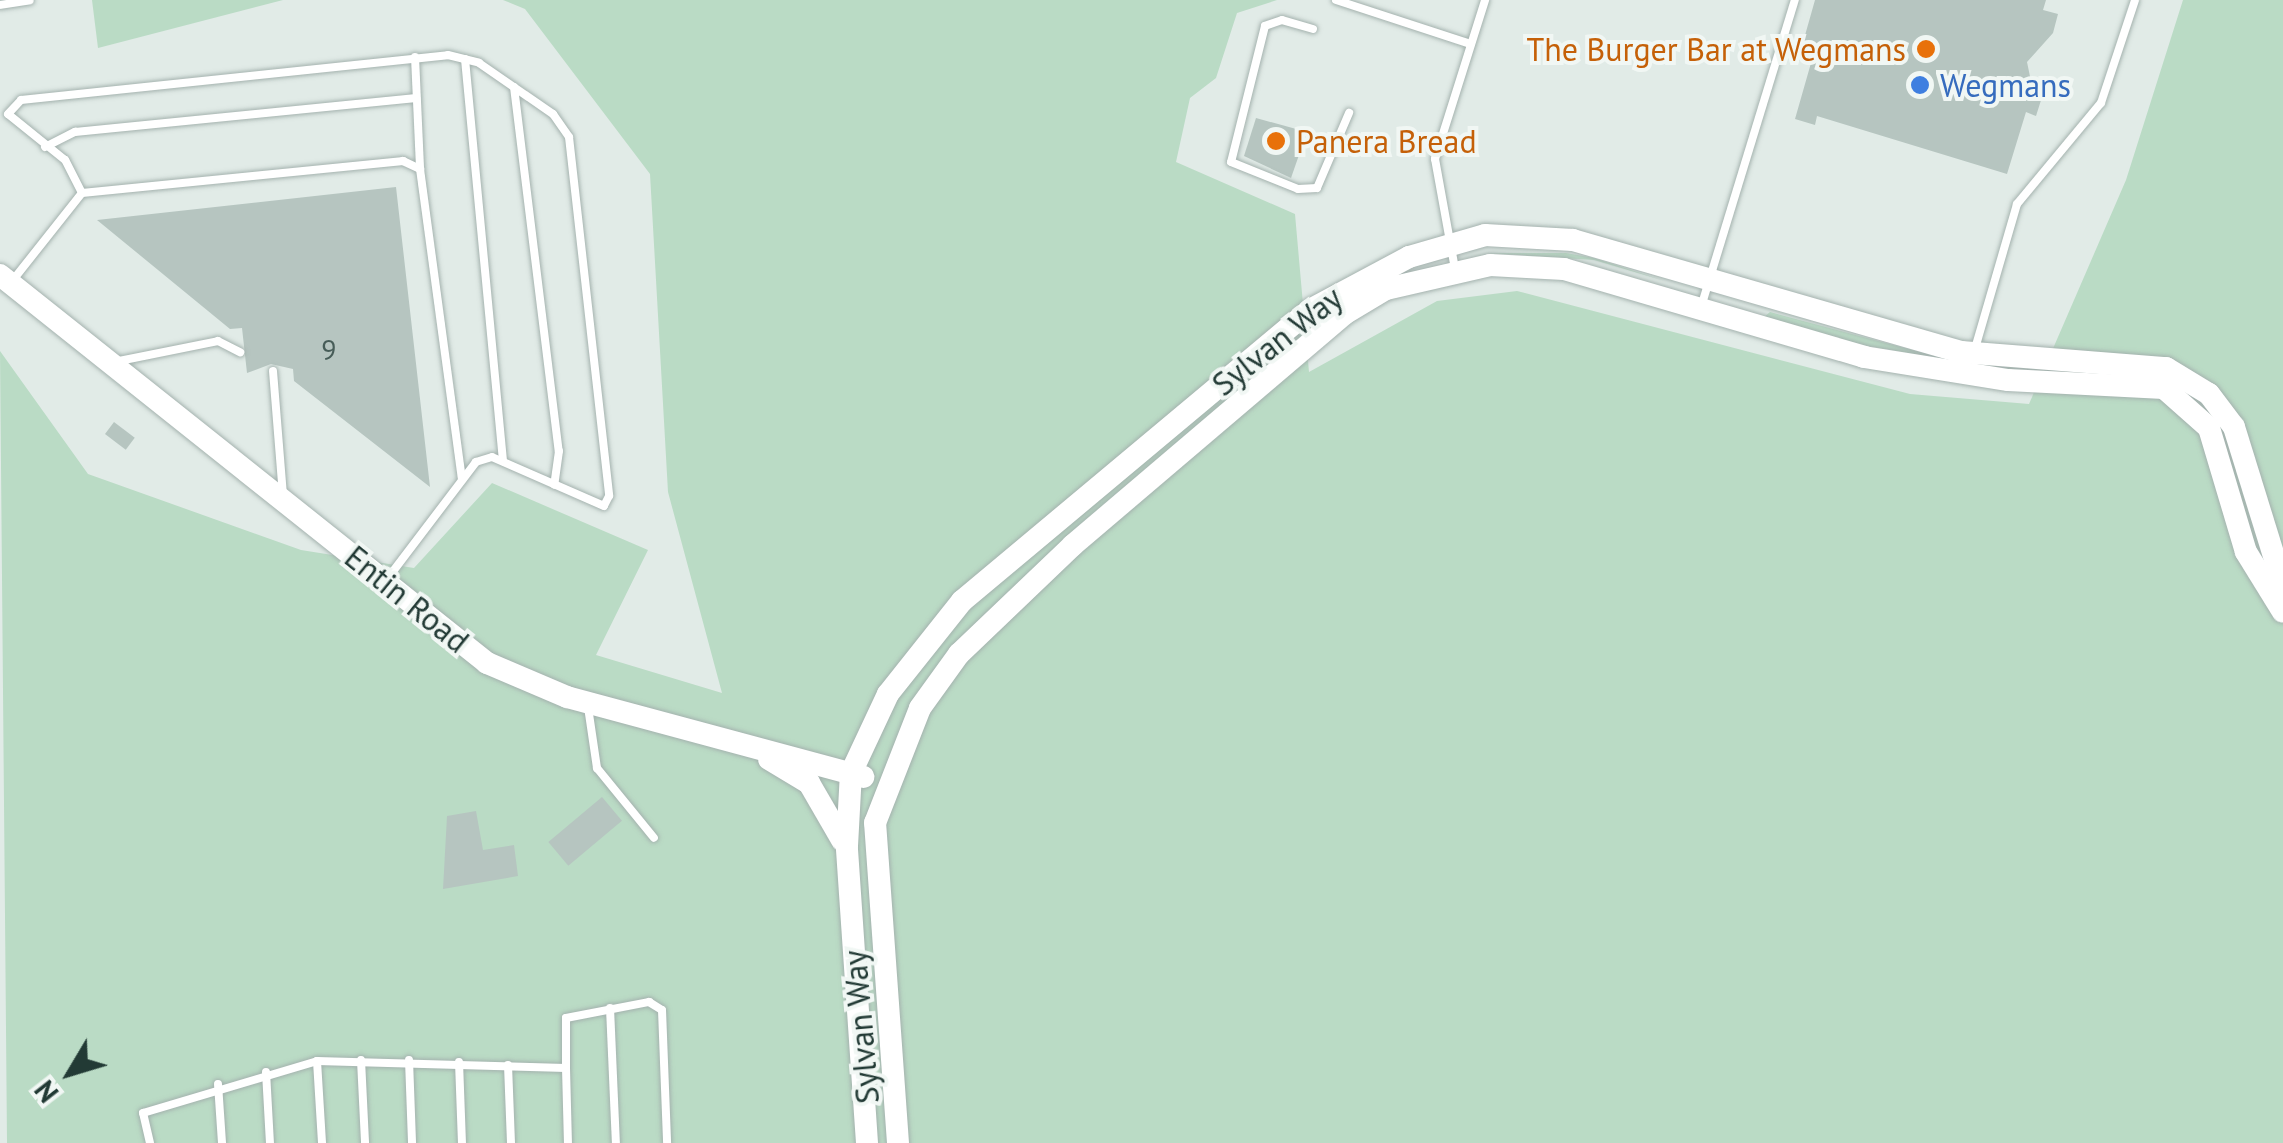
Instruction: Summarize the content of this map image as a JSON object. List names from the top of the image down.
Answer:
{
  "streets": {
    "street": ["Sylvan Way", "Entin Road"]
  },
  "crossings": [
    ["Sylvan Way", "Entin Road"]
  ],
  "places": ["The Burger Bar at Wegmans", "Wegmans", "Panera Bread"],
  "house_numbers": ["9"],
  "north": "bottom left"
}
